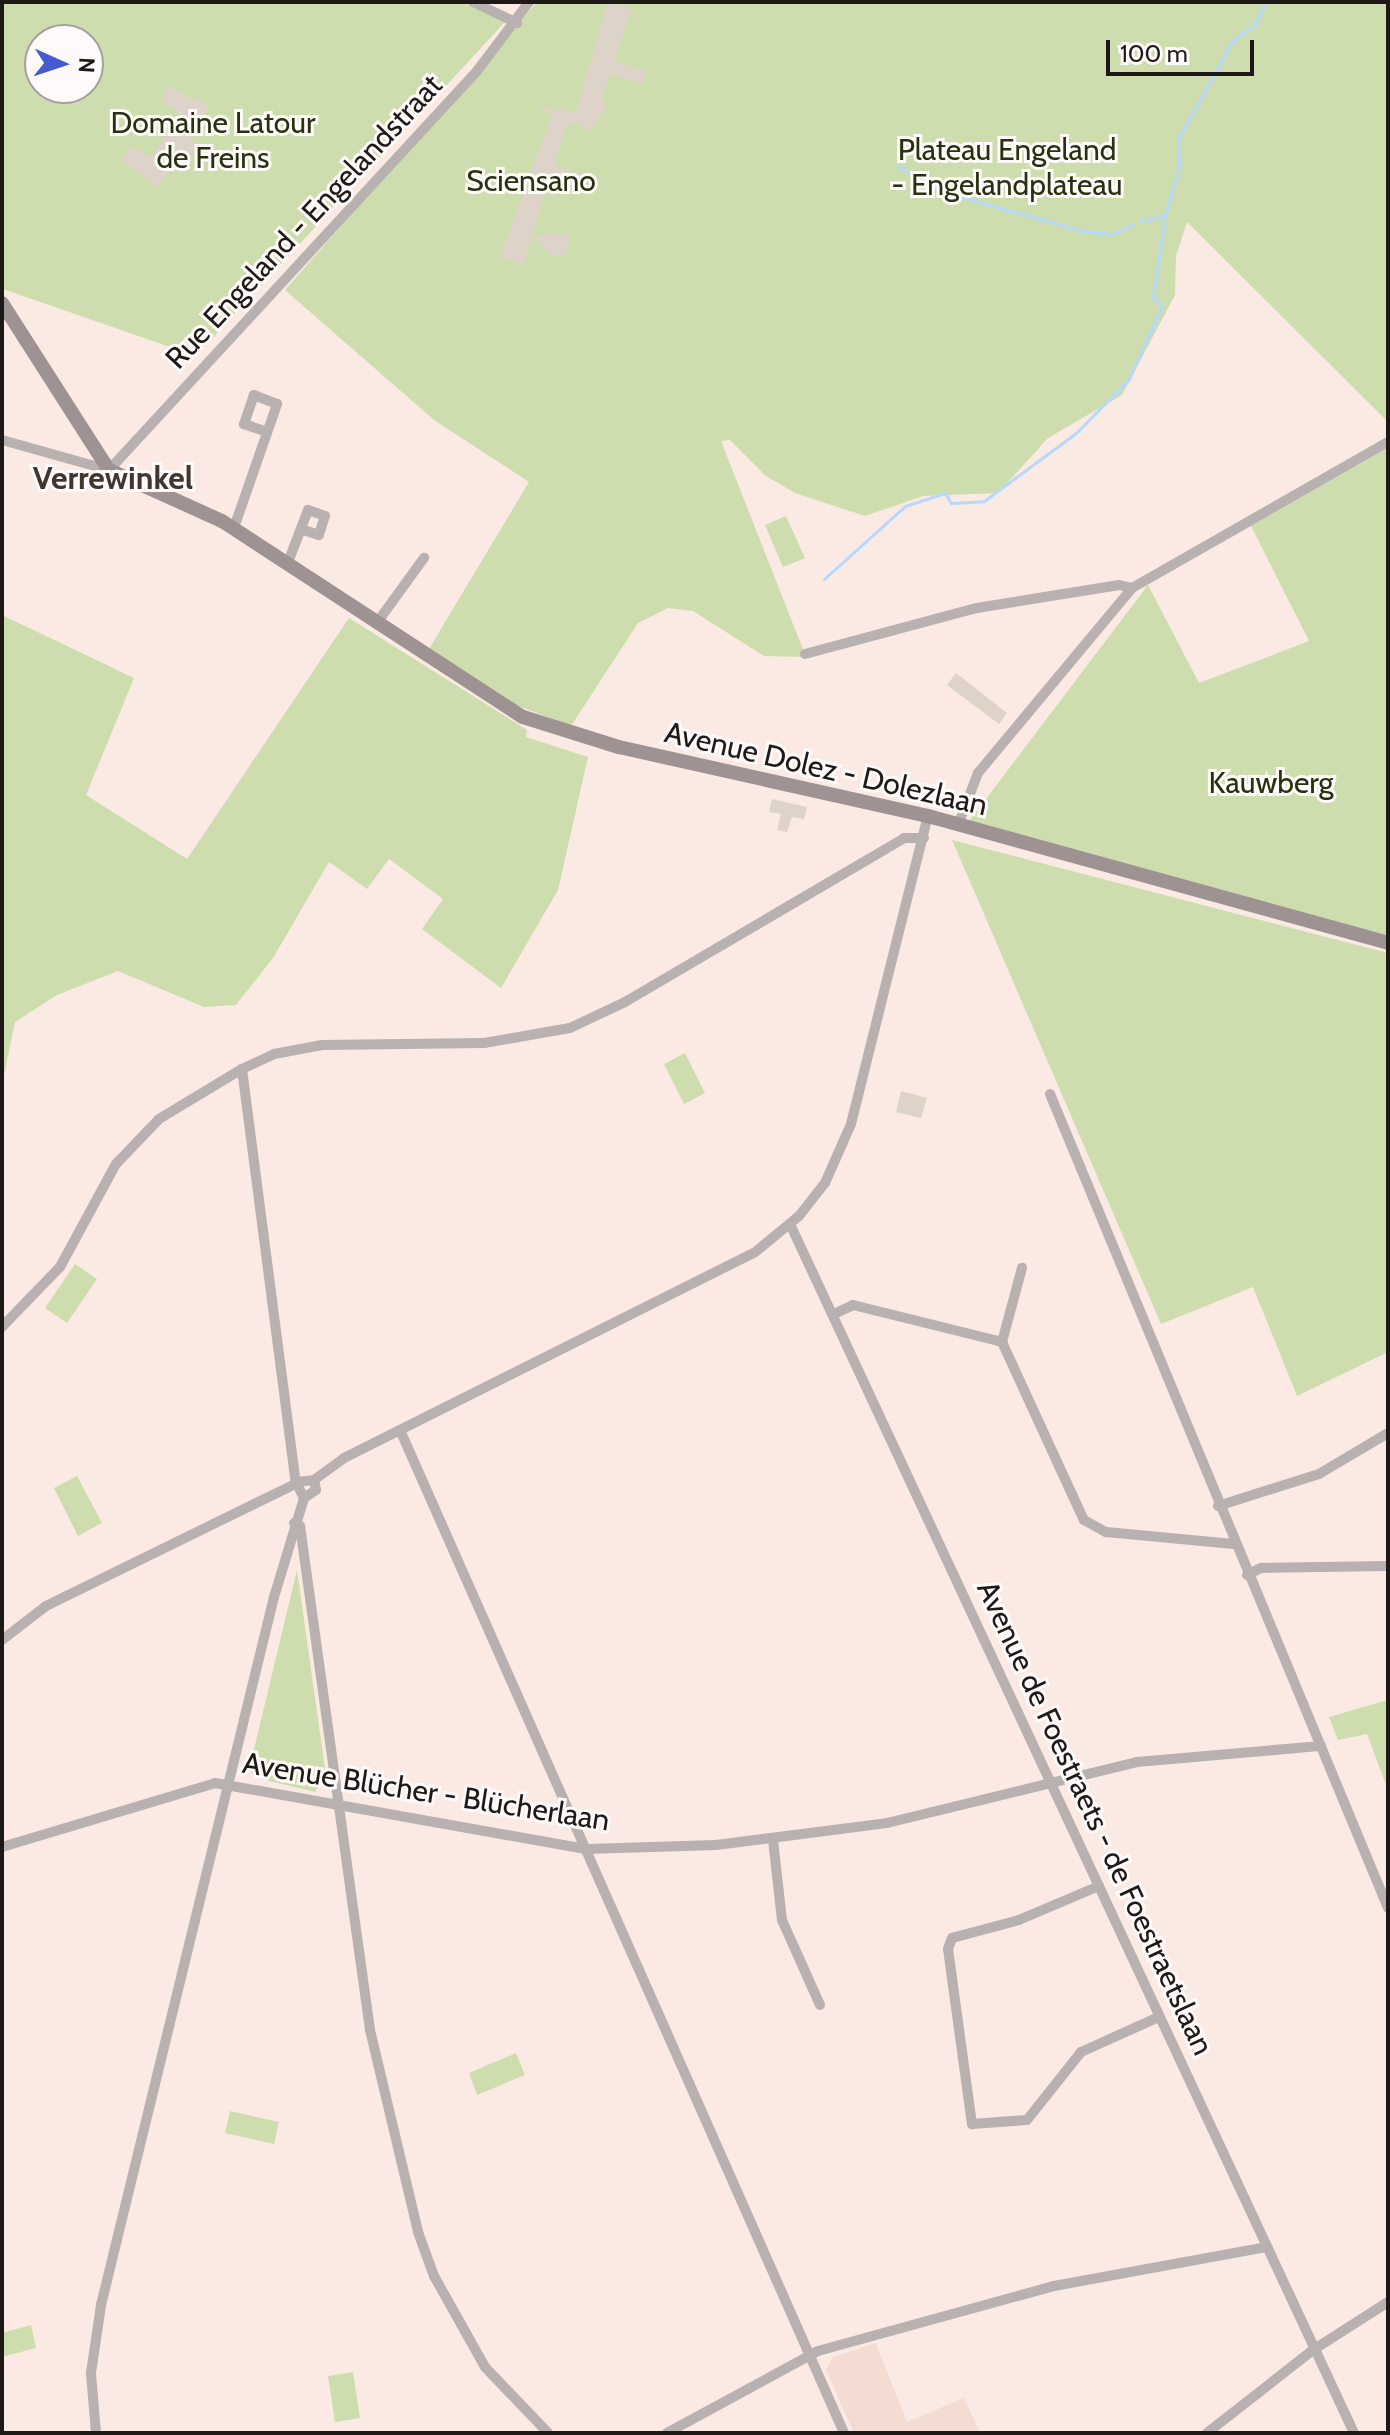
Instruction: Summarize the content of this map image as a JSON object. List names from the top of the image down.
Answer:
{
  "streets": {
    "street": [
      "Rue Engeland - Engelandstraat",
      "Avenue Dolez - Dolezlaan",
      "Avenue Blücher - Blücherlaan",
      "Avenue de Foestraets - de Foestraetslaan"
    ]
  },
  "crossings": [
    ["Rue Engeland - Engelandstraat", "Avenue Dolez - Dolezlaan"],
    ["Avenue Blücher - Blücherlaan", "Avenue de Foestraets - de Foestraetslaan"]
  ],
  "districts": ["Verrewinkel"],
  "parks": [
    "Domaine Latour de Freins",
    "Plateau Engeland - Engelandplateau",
    "Sciensano",
    "Kauwberg"
  ],
  "scale_bar": "100 m",
  "north": "right"
}
